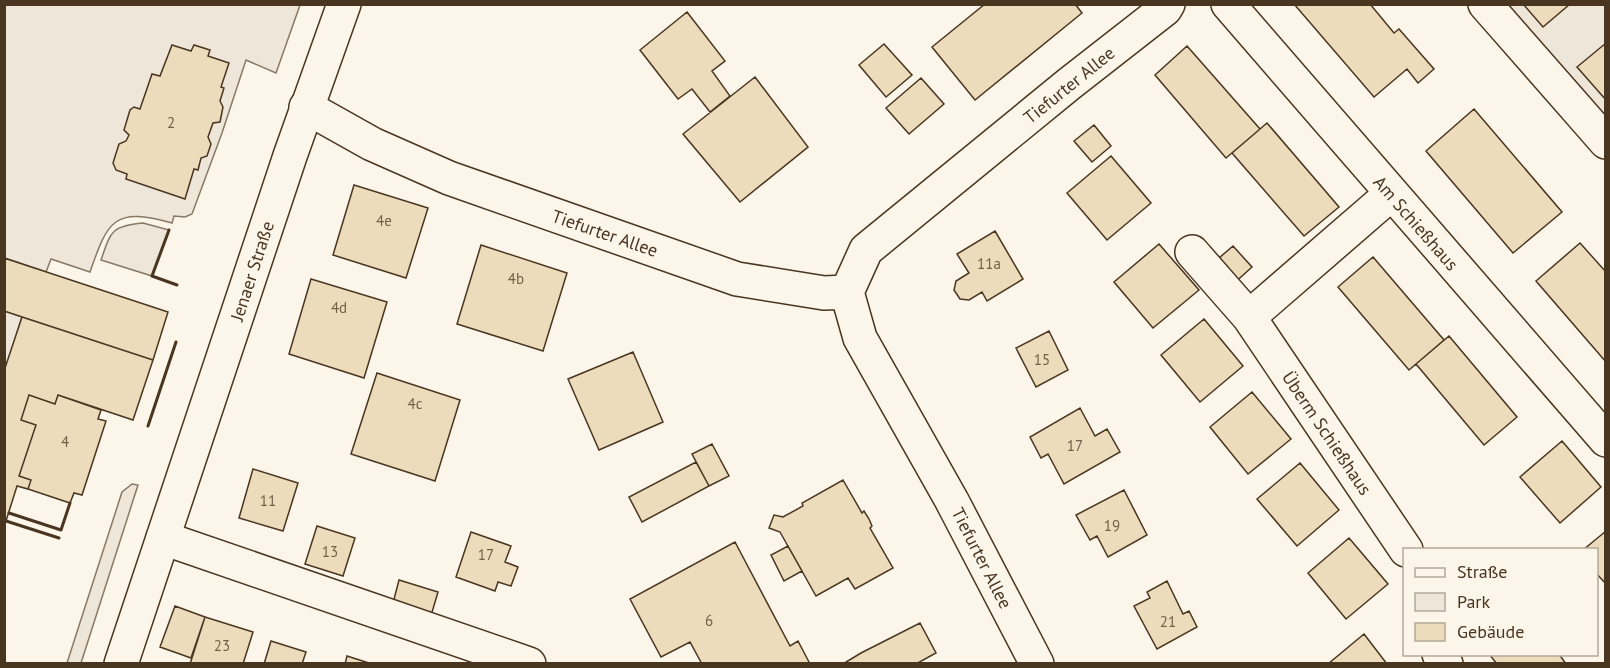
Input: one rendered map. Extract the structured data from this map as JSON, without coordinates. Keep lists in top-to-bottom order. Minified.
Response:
{"streets":{"street":["Tiefurter Allee","Am Schießhaus","Jenaer Straße","Überm Schießhaus"]},"crossings":[["Tiefurter Allee","Jenaer Straße"]],"house_numbers":["2","4e","11a","4b","4d","15","4c","4","17","11","19","13","17","6","21","23"],"legend":["Straße","Park","Gebäude"]}
